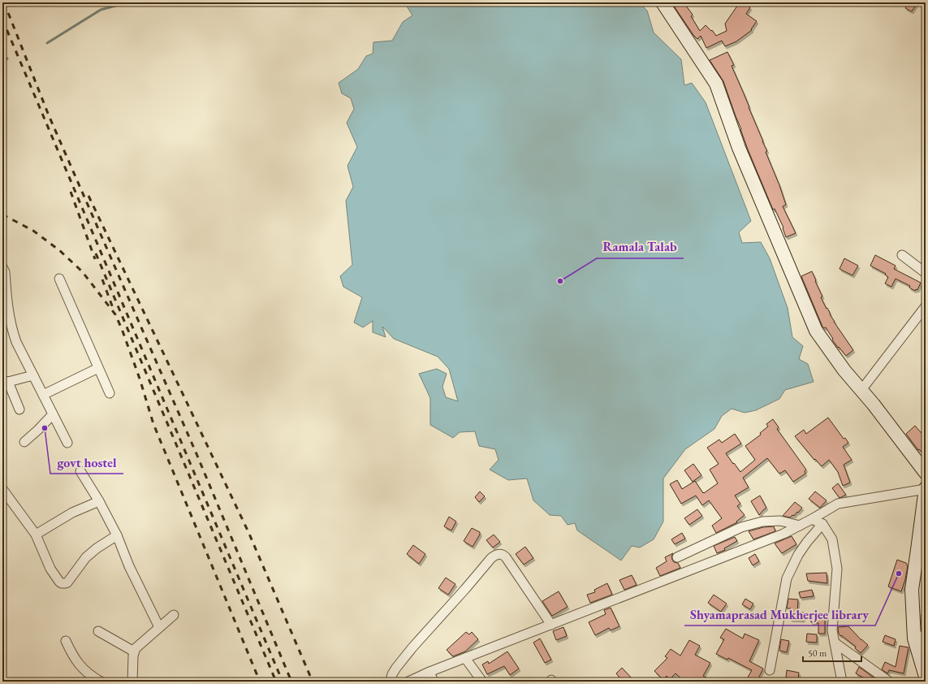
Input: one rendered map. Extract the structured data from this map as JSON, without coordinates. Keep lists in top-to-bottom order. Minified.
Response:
{"places":["Ramala Talab","govt hostel","Shyamaprasad Mukherjee library"],"scale_bar":"50 m"}
